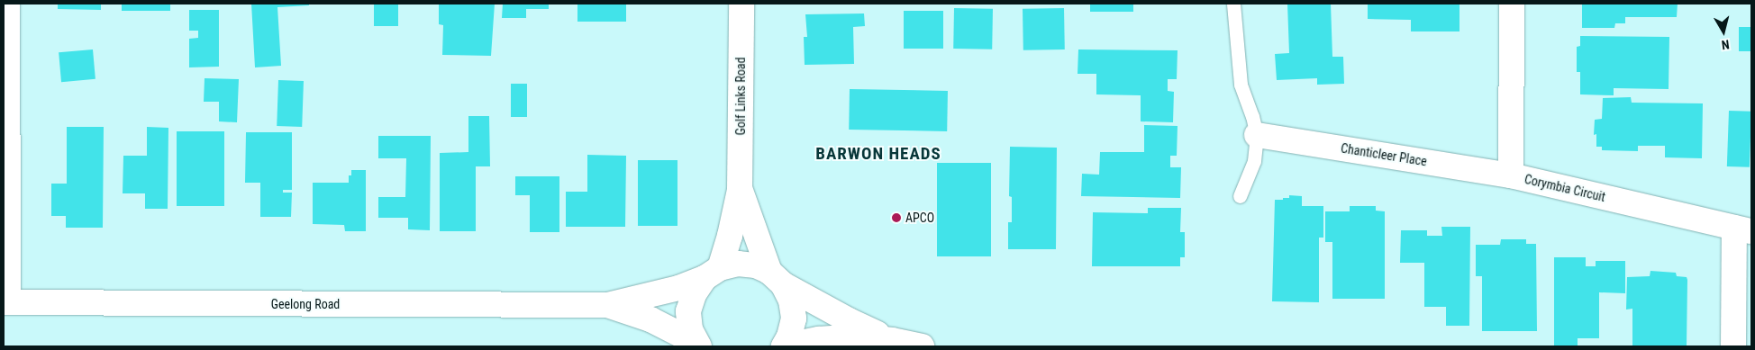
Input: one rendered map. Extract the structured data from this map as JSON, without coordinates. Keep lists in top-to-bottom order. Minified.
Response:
{"streets":{"street":["Golf Links Road","Chanticleer Place","Corymbia Circuit","Geelong Road"]},"crossings":[["Golf Links Road","Geelong Road"],["Chanticleer Place","Corymbia Circuit"]],"districts":["BARWON HEADS"],"places":["APCO"],"north":"bottom"}
